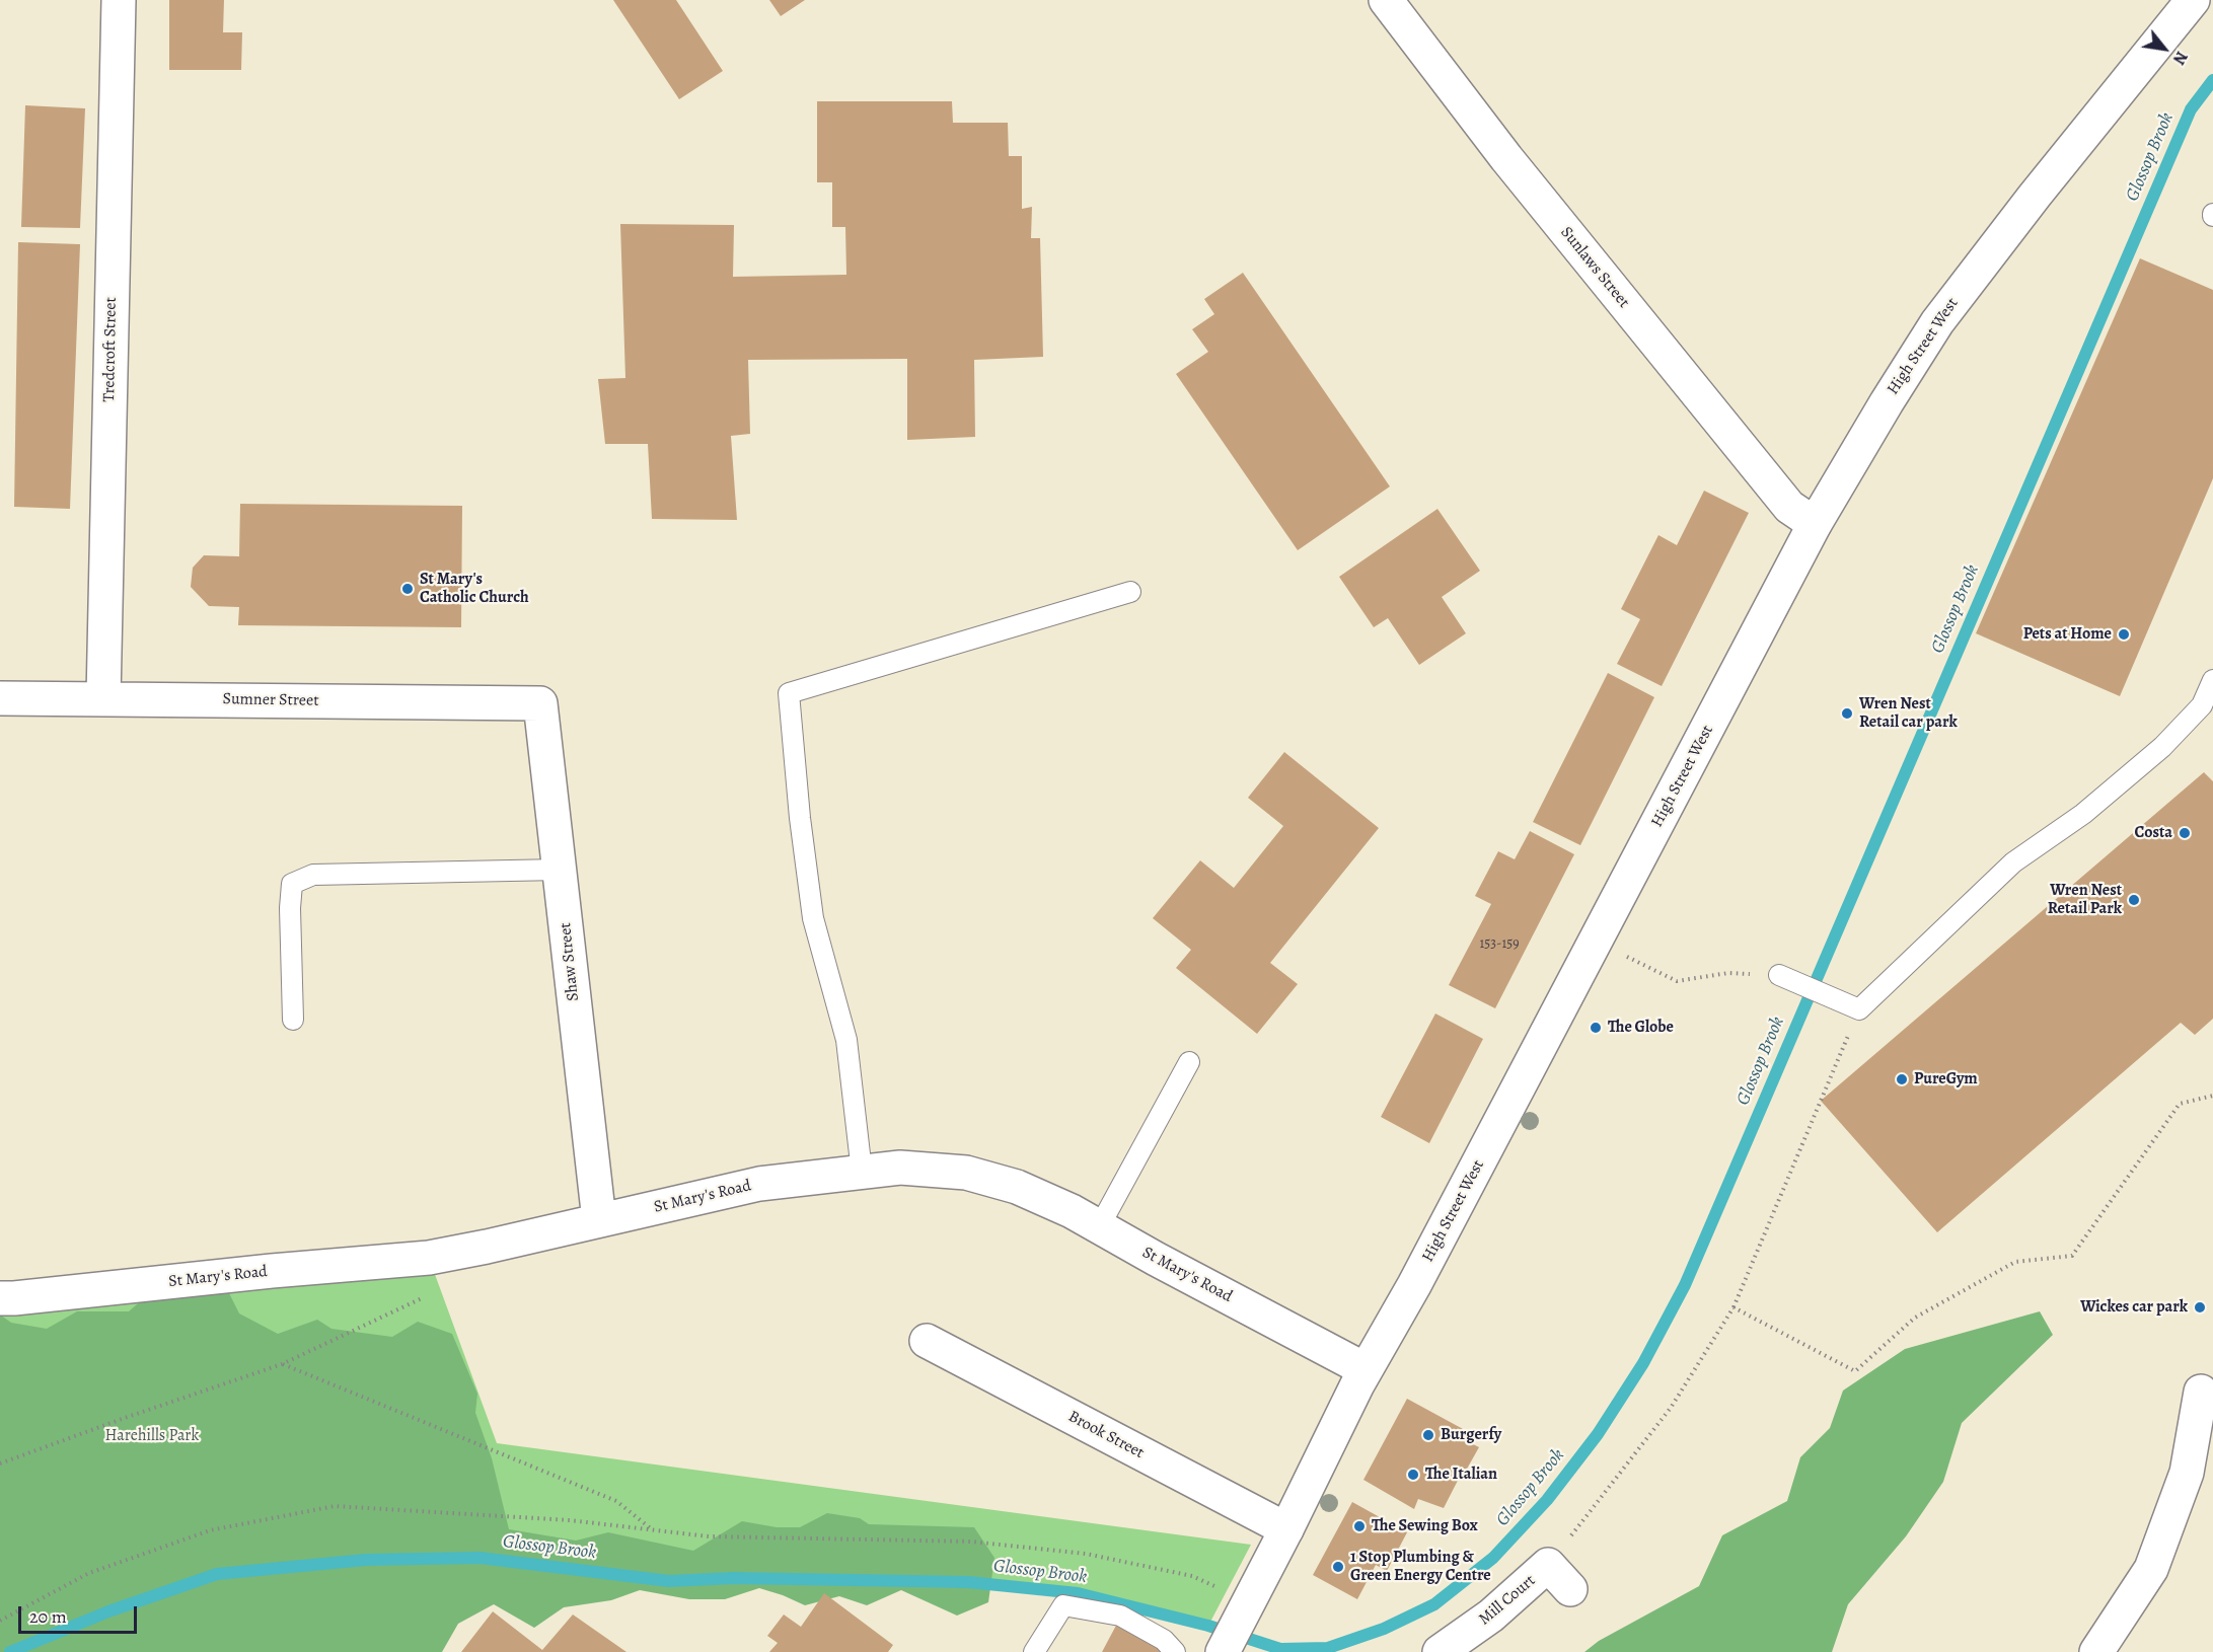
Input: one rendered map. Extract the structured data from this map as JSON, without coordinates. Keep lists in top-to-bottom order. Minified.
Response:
{"streets":{"street":["Sunlaws Street","High Street West","Tredcroft Street","Sumner Street","Shaw Street","St Mary's Road","Brook Street","Mill Court"]},"crossings":[["Sunlaws Street","High Street West"],["High Street West","St Mary's Road"],["High Street West","Brook Street"],["Tredcroft Street","Sumner Street"],["Sumner Street","Shaw Street"],["Shaw Street","St Mary's Road"]],"water":["Glossop Brook"],"parks":["Harehills Park"],"places":["St Mary's Catholic Church","Pets at Home","Wren Nest Retail car park","Costa","Wren Nest Retail Park","The Globe","PureGym","Wickes car park","Burgerfy","The Italian","The Sewing Box","1 Stop Plumbing & Green Energy Centre"],"house_numbers":["153-159"],"scale_bar":"20 m","north":"bottom right"}
